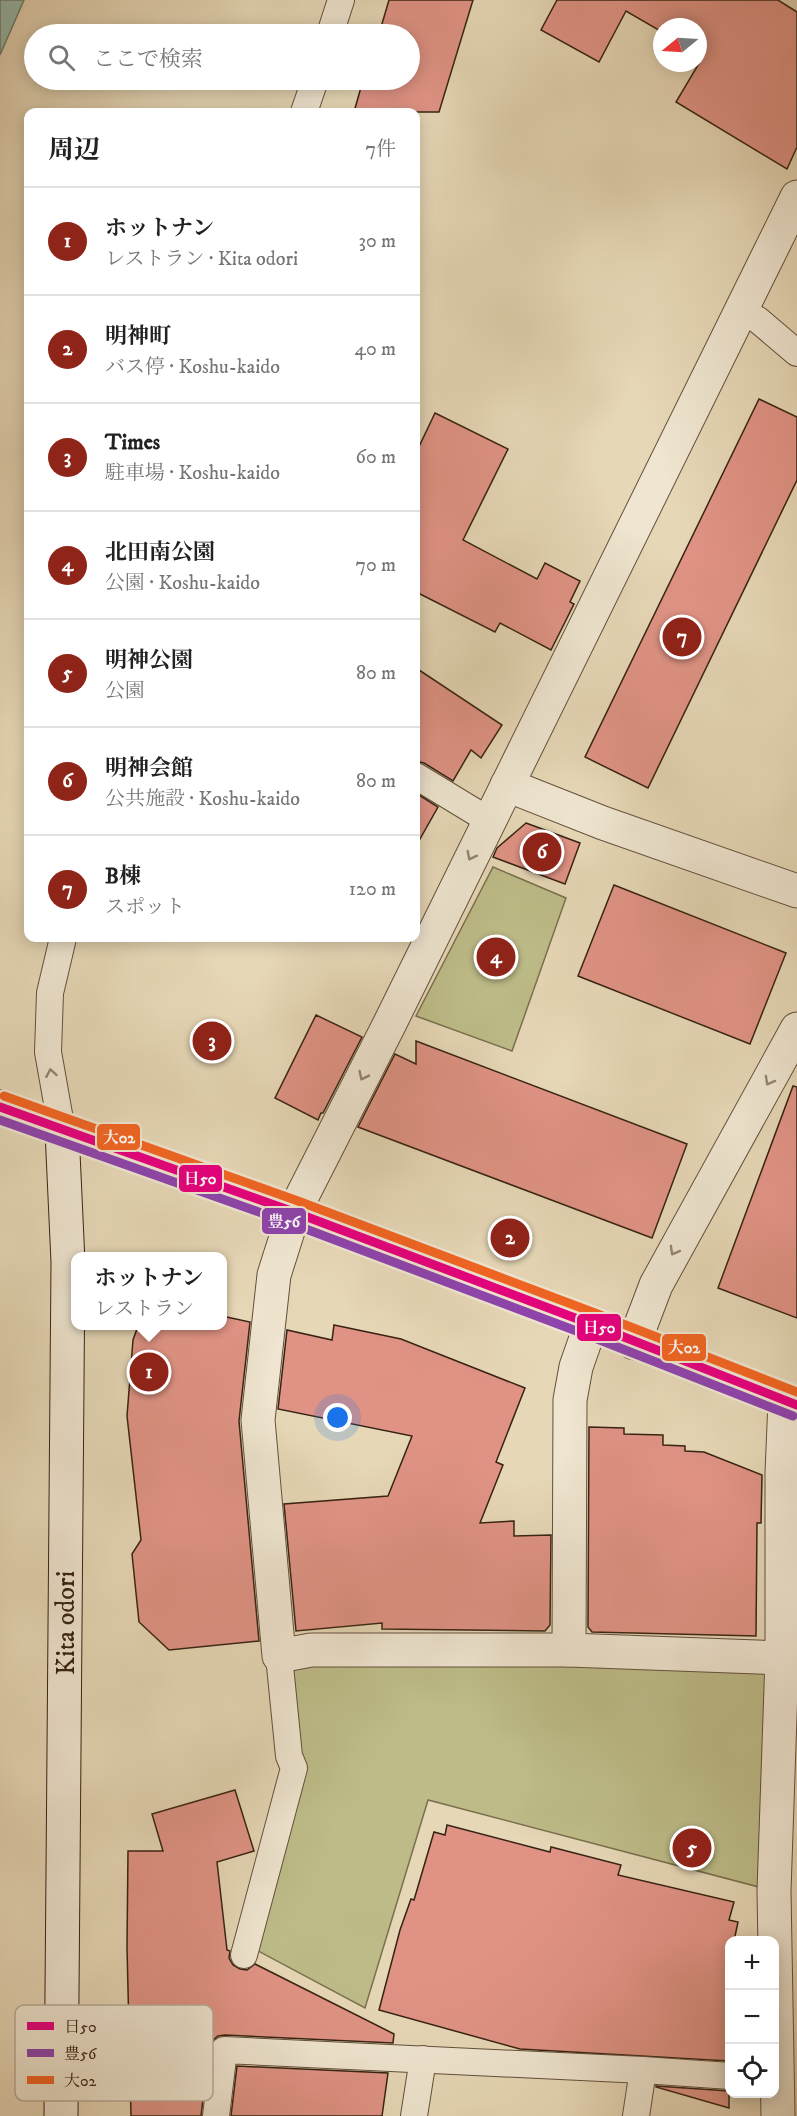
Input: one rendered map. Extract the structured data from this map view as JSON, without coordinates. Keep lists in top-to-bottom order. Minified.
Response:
{"streets":{"street":["Kita odori"]},"lines":["transit line 大02","transit line 日50","transit line 豊56"],"legend":["日50","豊56","大02"],"north":"left","page":{"search":"ここで検索","heading":["周辺","7件"],"list":[{"mark":"1","name":"ホットナン","note":"レストラン · Kita odori","value":"30 m"},{"mark":"2","name":"明神町","note":"バス停 · Koshu-kaido","value":"40 m"},{"mark":"3","name":"Times","note":"駐車場 · Koshu-kaido","value":"60 m"},{"mark":"4","name":"北田南公園","note":"公園 · Koshu-kaido","value":"70 m"},{"mark":"5","name":"明神公園","note":"公園","value":"80 m"},{"mark":"6","name":"明神会館","note":"公共施設 · Koshu-kaido","value":"80 m"},{"mark":"7","name":"B棟","note":"スポット","value":"120 m"}],"pins":["7","6","4","3","2","1","5"],"popup":["ホットナン","レストラン"],"map_buttons":["+","−"]}}
